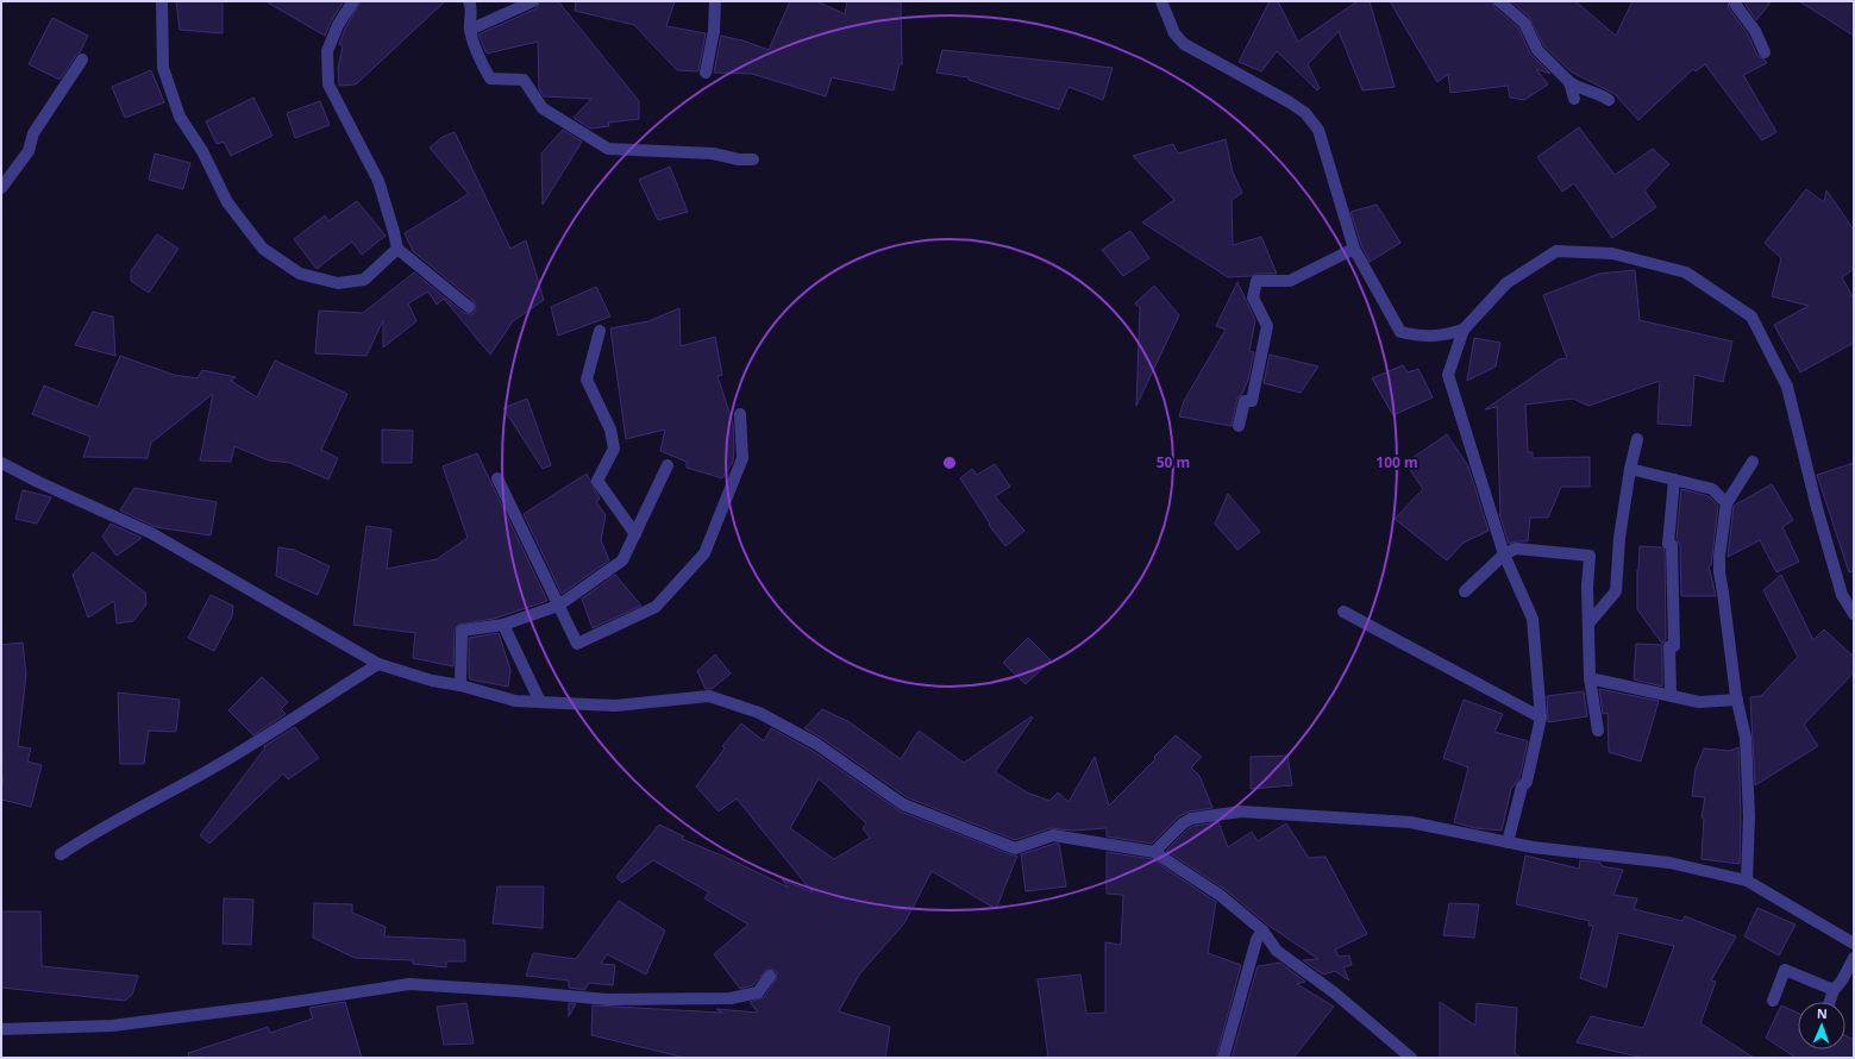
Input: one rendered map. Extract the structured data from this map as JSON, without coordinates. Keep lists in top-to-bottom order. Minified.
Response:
{"north":"top","rings":["50 m","100 m"]}
